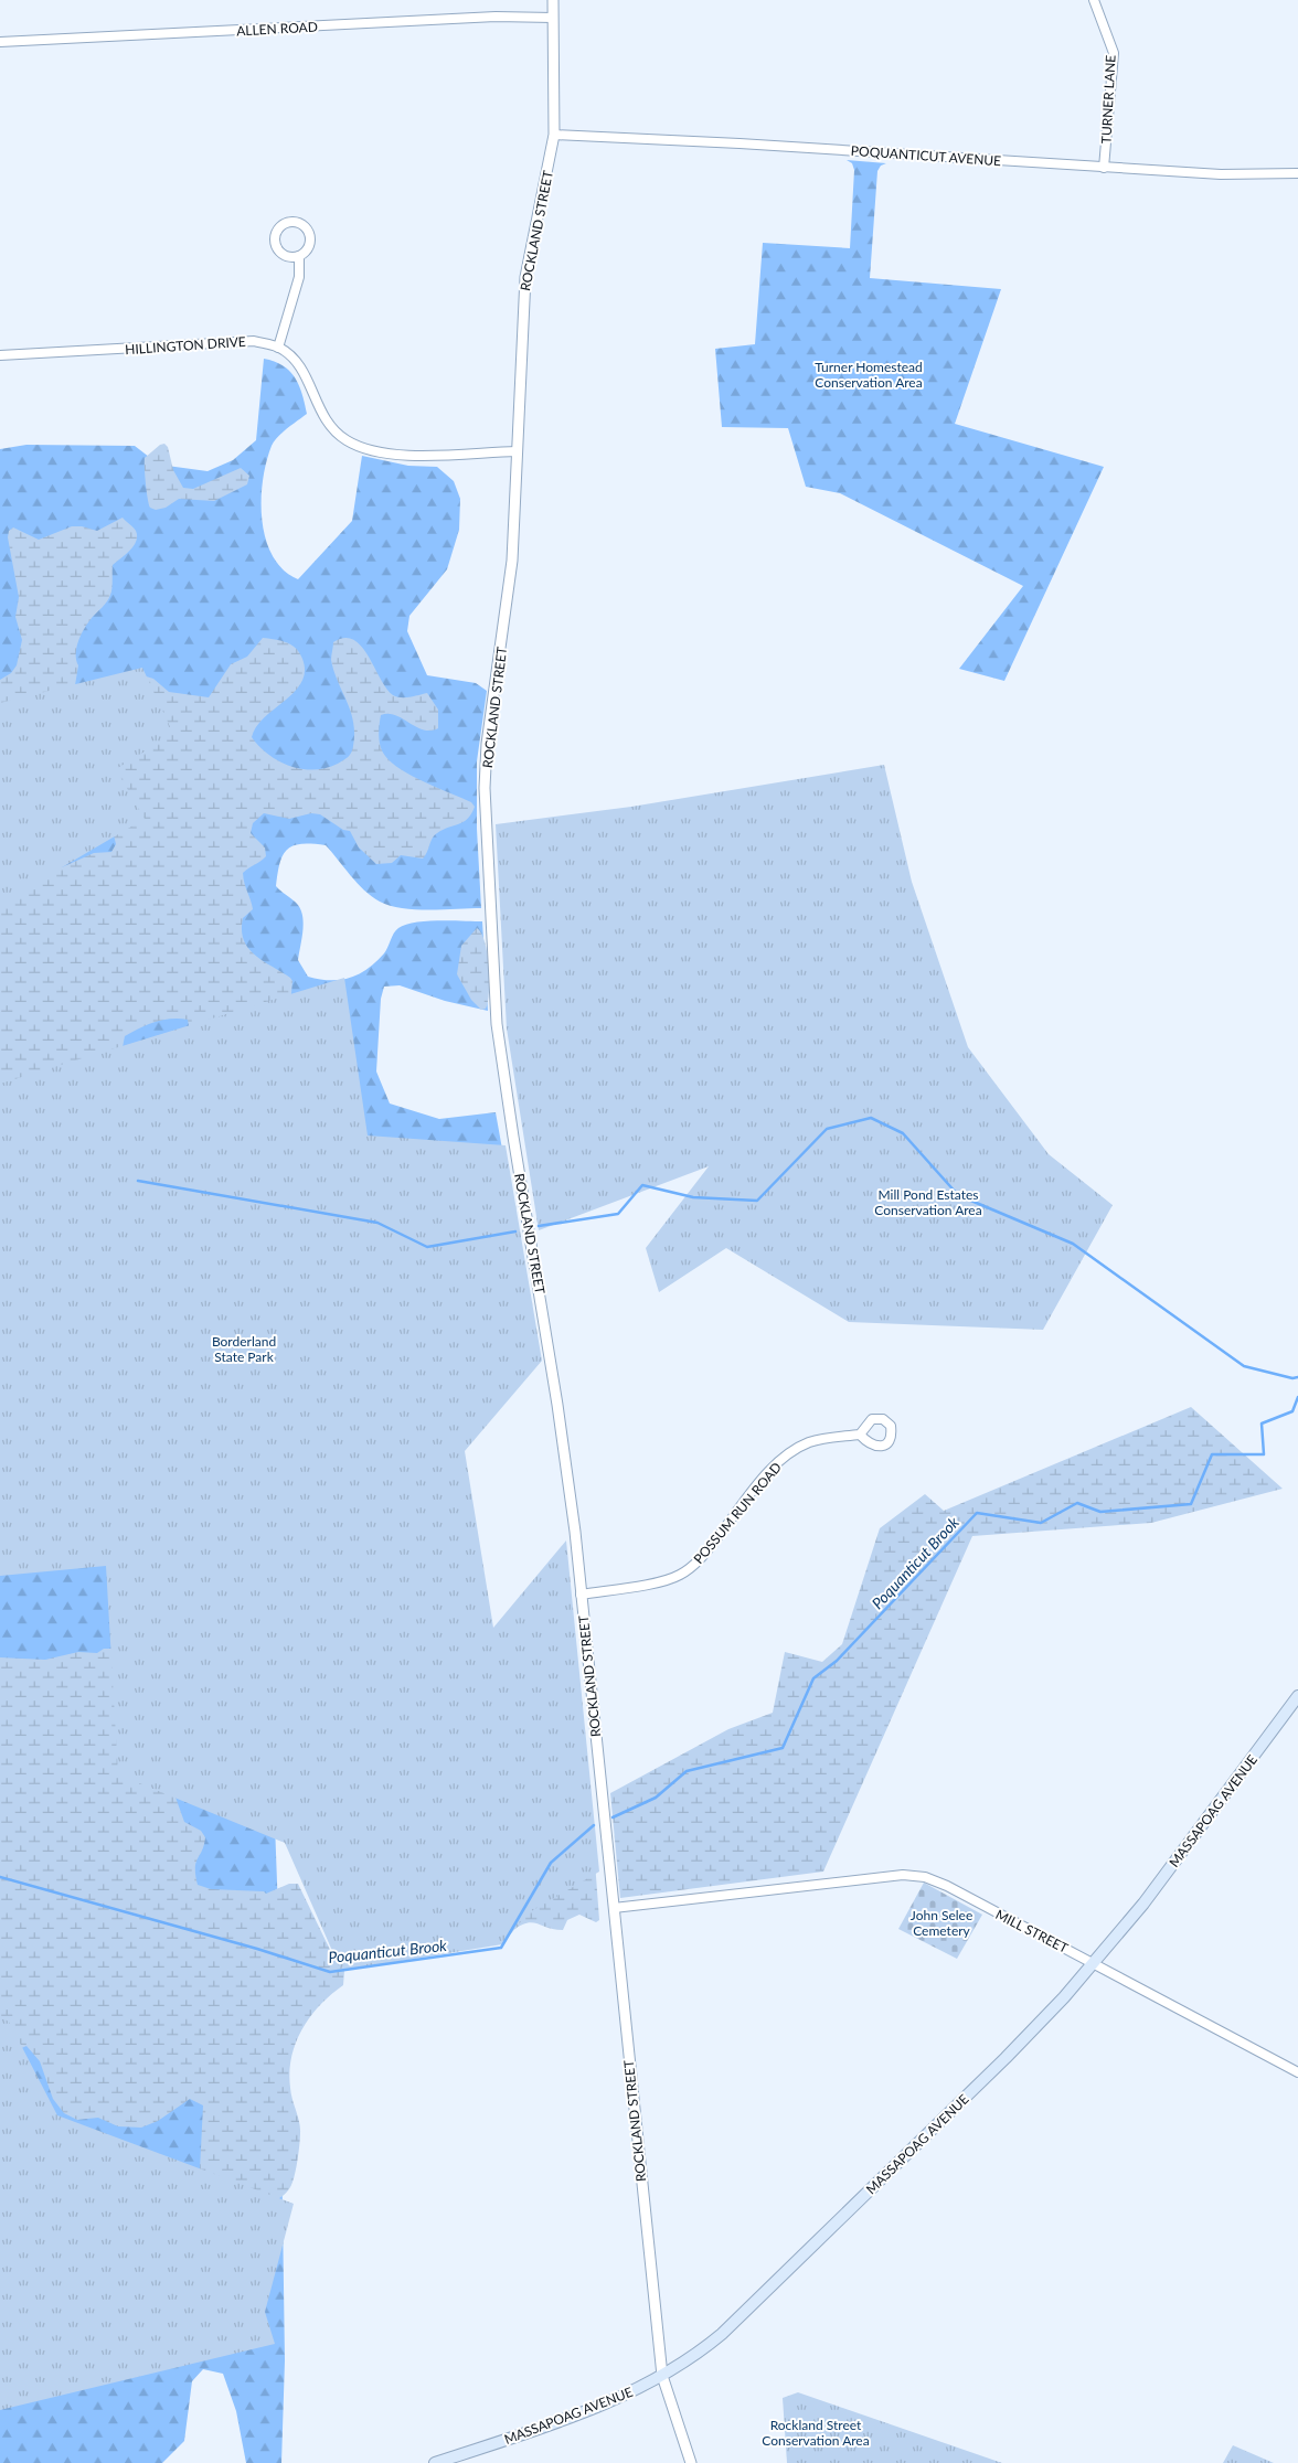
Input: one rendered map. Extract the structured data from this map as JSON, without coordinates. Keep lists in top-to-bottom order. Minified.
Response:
{"streets":{"main road":["MASSAPOAG AVENUE"],"street":["ALLEN ROAD","TURNER LANE","POQUANTICUT AVENUE","ROCKLAND STREET","HILLINGTON DRIVE","POSSUM RUN ROAD","MILL STREET"]},"crossings":[["ALLEN ROAD","ROCKLAND STREET"],["TURNER LANE","POQUANTICUT AVENUE"],["POQUANTICUT AVENUE","ROCKLAND STREET"],["ROCKLAND STREET","HILLINGTON DRIVE"],["ROCKLAND STREET","POSSUM RUN ROAD"],["ROCKLAND STREET","MASSAPOAG AVENUE"],["ROCKLAND STREET","MILL STREET"],["MASSAPOAG AVENUE","MILL STREET"]],"water":["Poquanticut Brook"],"parks":["Turner Homestead Conservation Area","Mill Pond Estates Conservation Area","Borderland State Park","John Selee Cemetery","Rockland Street Conservation Area"]}
